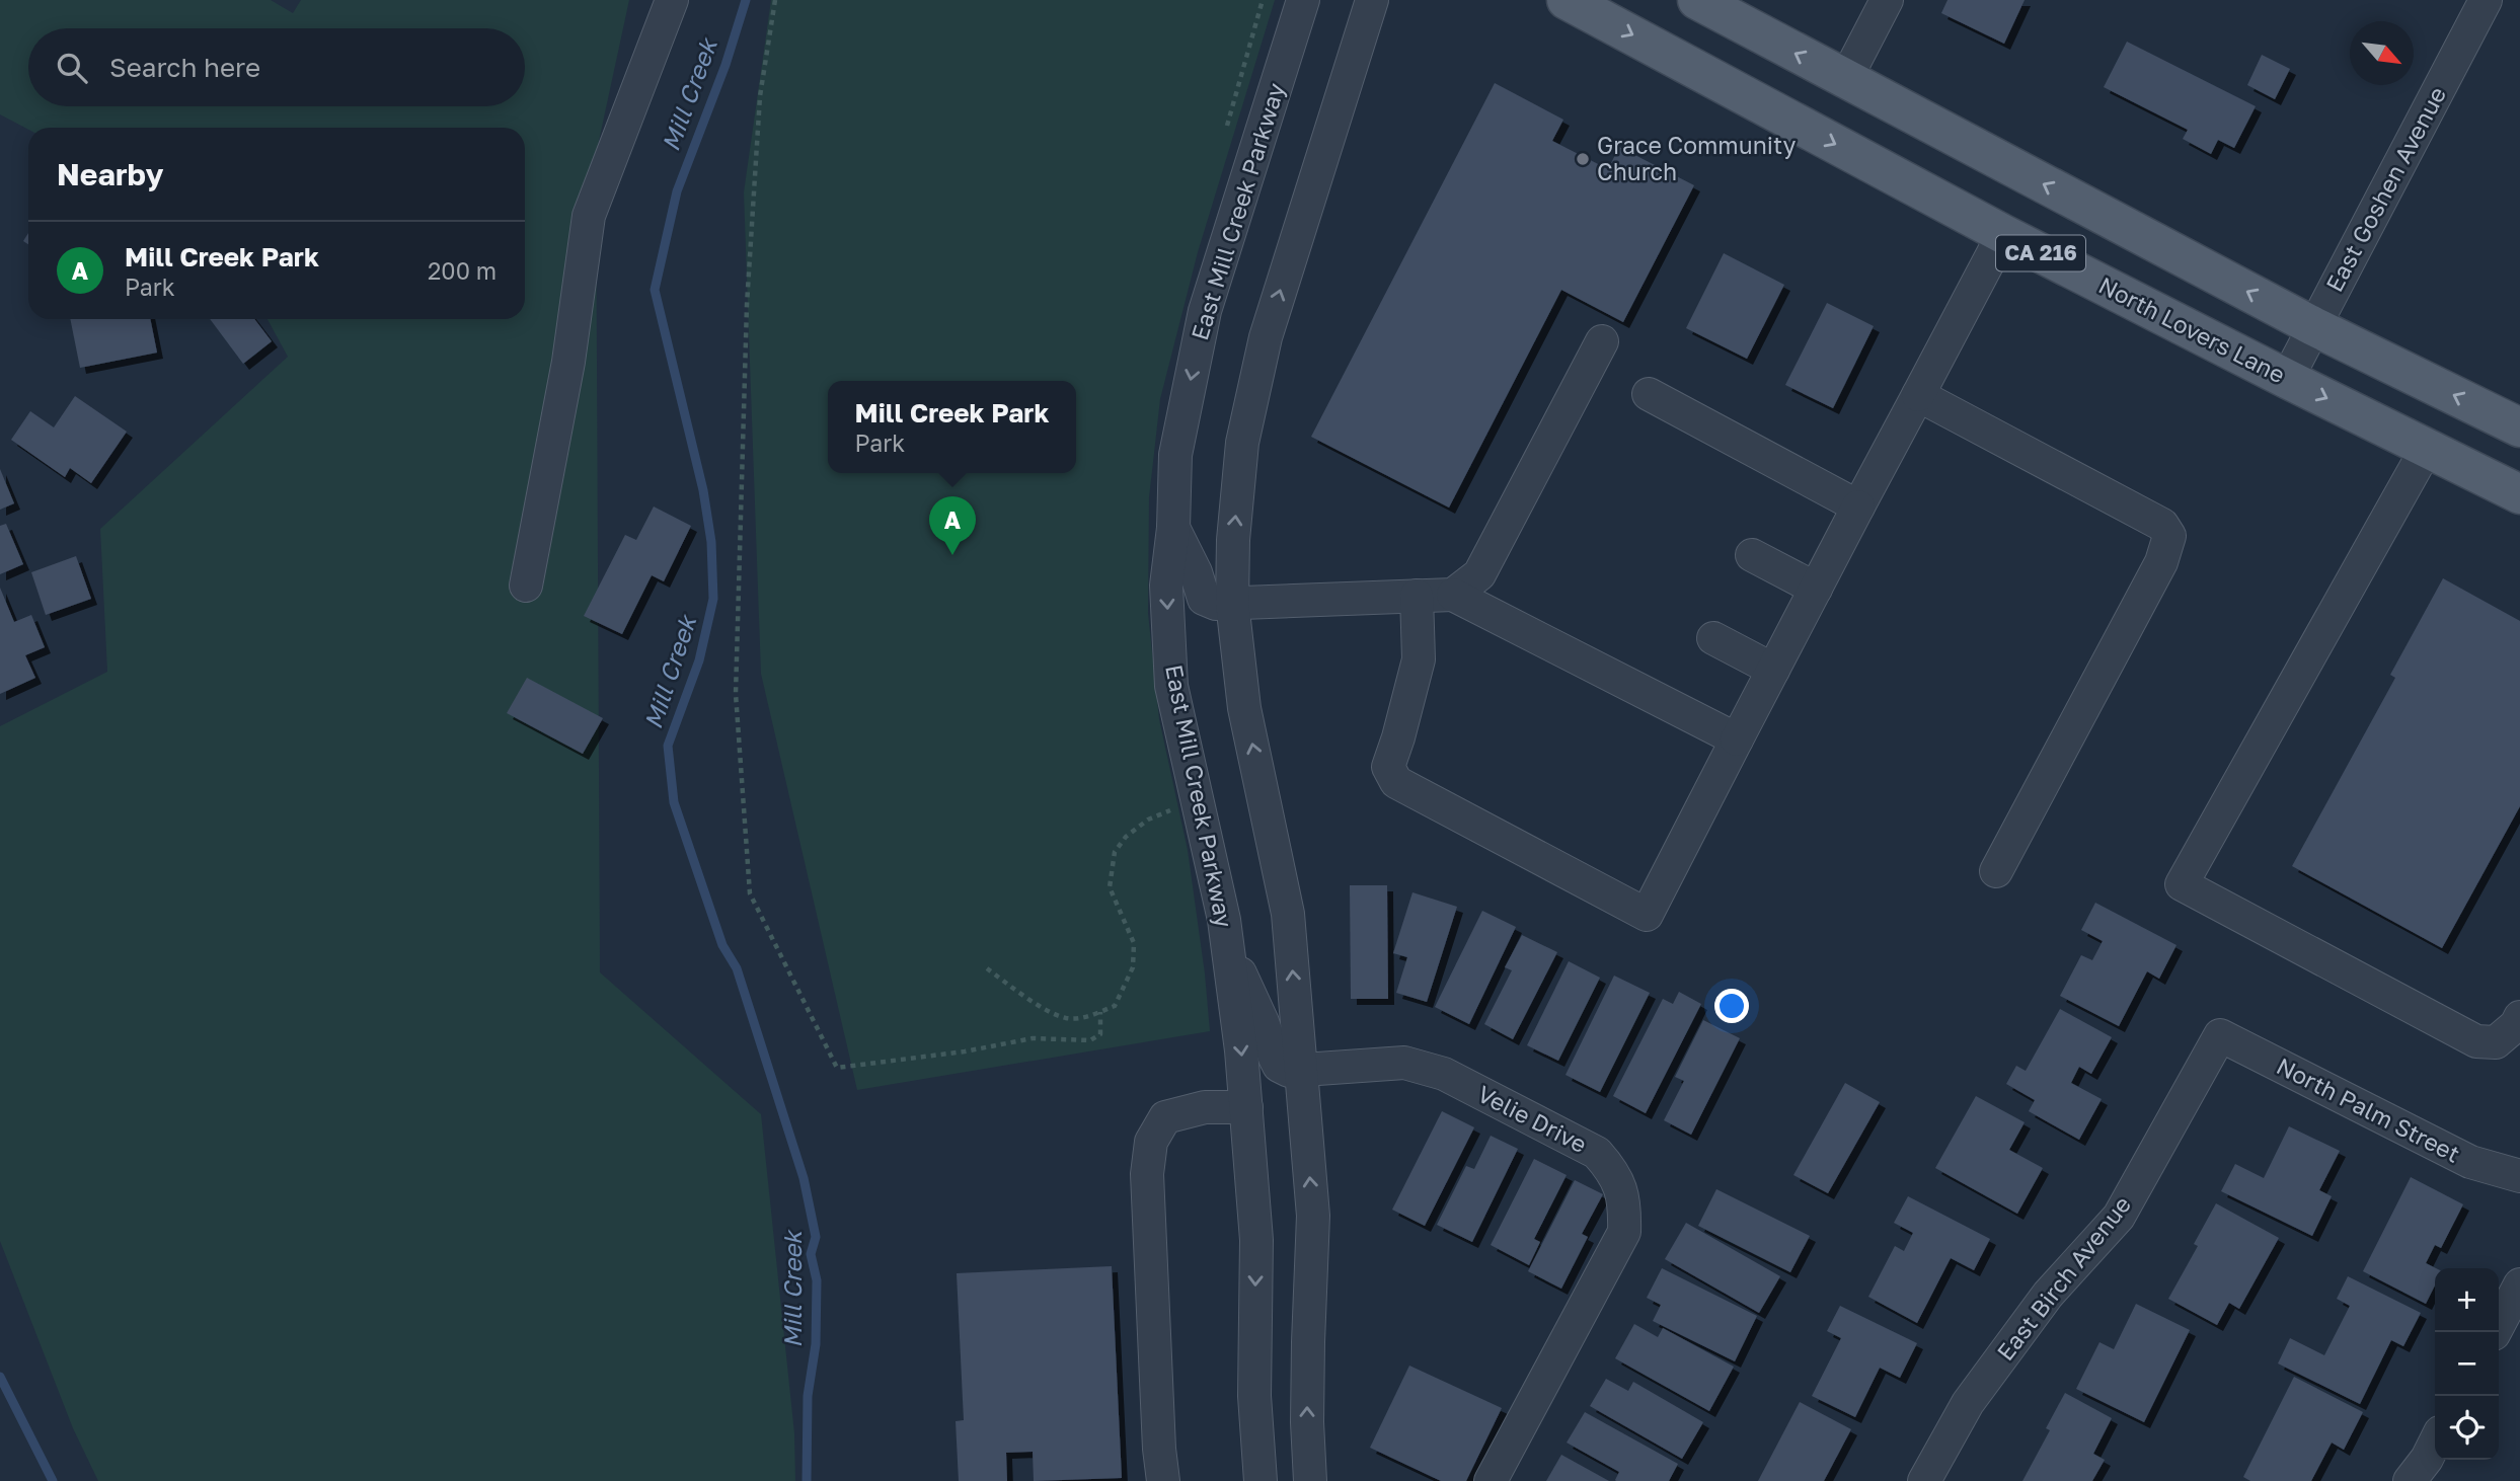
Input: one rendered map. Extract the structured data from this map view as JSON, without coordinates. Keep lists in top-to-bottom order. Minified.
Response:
{"streets":{"main road":["CA 216","North Lovers Lane"],"street":["East Goshen Avenue","East Mill Creek Parkway","North Palm Street","Velie Drive","East Birch Avenue"]},"crossings":[["East Goshen Avenue","CA 216"],["East Goshen Avenue","North Lovers Lane"],["North Palm Street","East Birch Avenue"]],"water":["Mill Creek"],"places":["Grace Community Church"],"north":"bottom right","page":{"search":"Search here","heading":"Nearby","list":[{"mark":"A","name":"Mill Creek Park","note":"Park","value":"200 m"}],"popup":["Mill Creek Park","Park"],"pins":"A","map_buttons":["+","−"]}}
